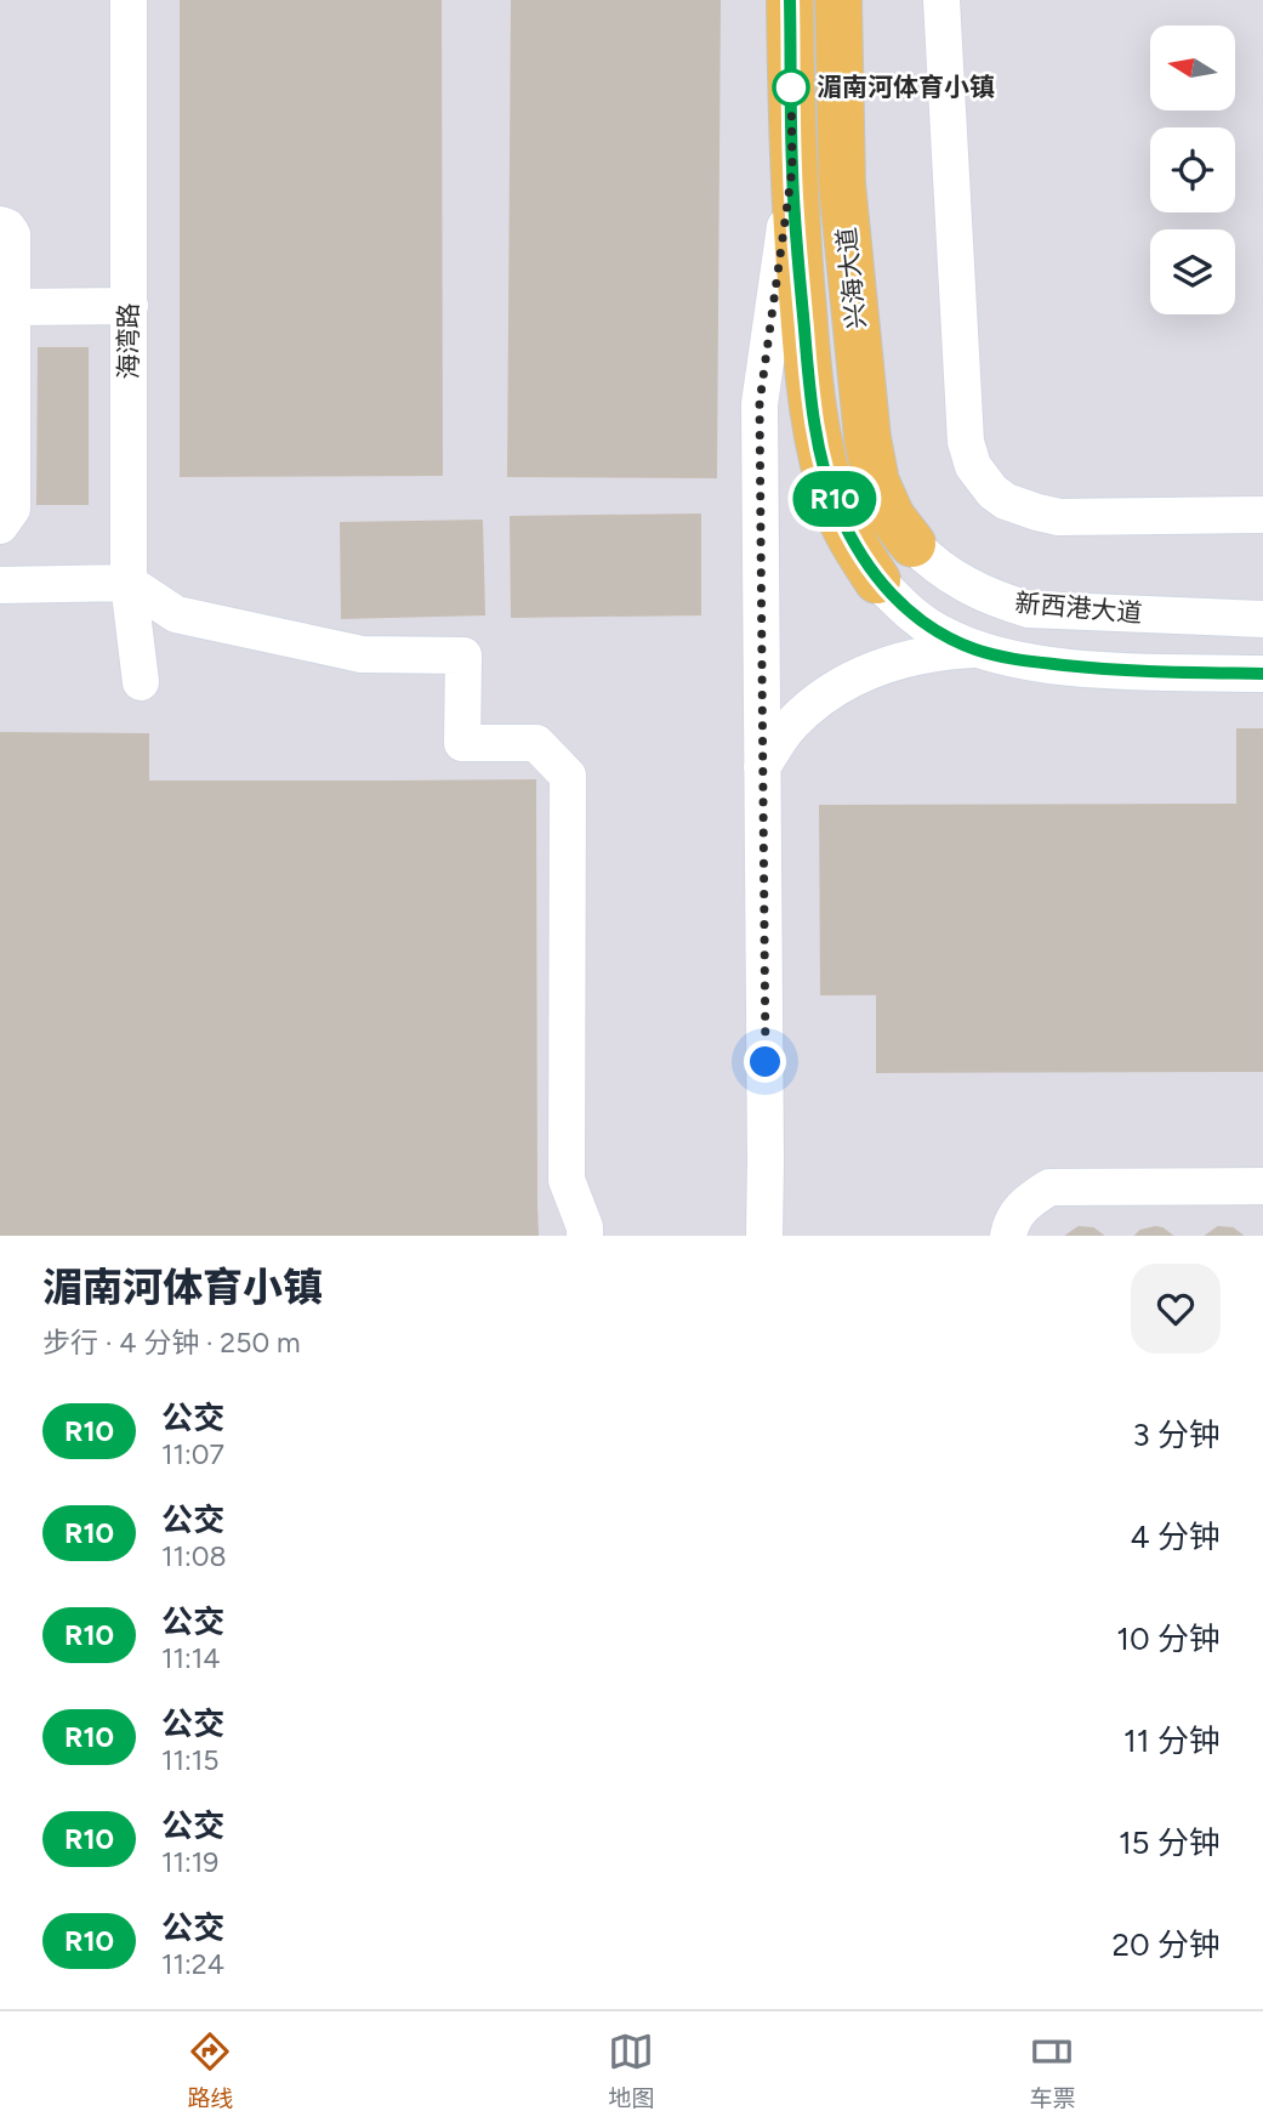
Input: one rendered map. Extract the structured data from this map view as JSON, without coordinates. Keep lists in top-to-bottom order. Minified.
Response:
{"streets":{"main road":["兴海大道"],"street":["海湾路","新西港大道"]},"crossings":[["兴海大道","新西港大道"]],"places":["湄南河体育小镇"],"lines":["bus line R10"],"north":"left","page":{"on_map":"R10","heading":["湄南河体育小镇","步行 · 4 分钟 · 250 m"],"list":[{"mark":"R10","name":"公交","note":"11:07","value":"3 分钟"},{"mark":"R10","name":"公交","note":"11:08","value":"4 分钟"},{"mark":"R10","name":"公交","note":"11:14","value":"10 分钟"},{"mark":"R10","name":"公交","note":"11:15","value":"11 分钟"},{"mark":"R10","name":"公交","note":"11:19","value":"15 分钟"},{"mark":"R10","name":"公交","note":"11:24","value":"20 分钟"}],"tabs":["路线","地图","车票"]}}
